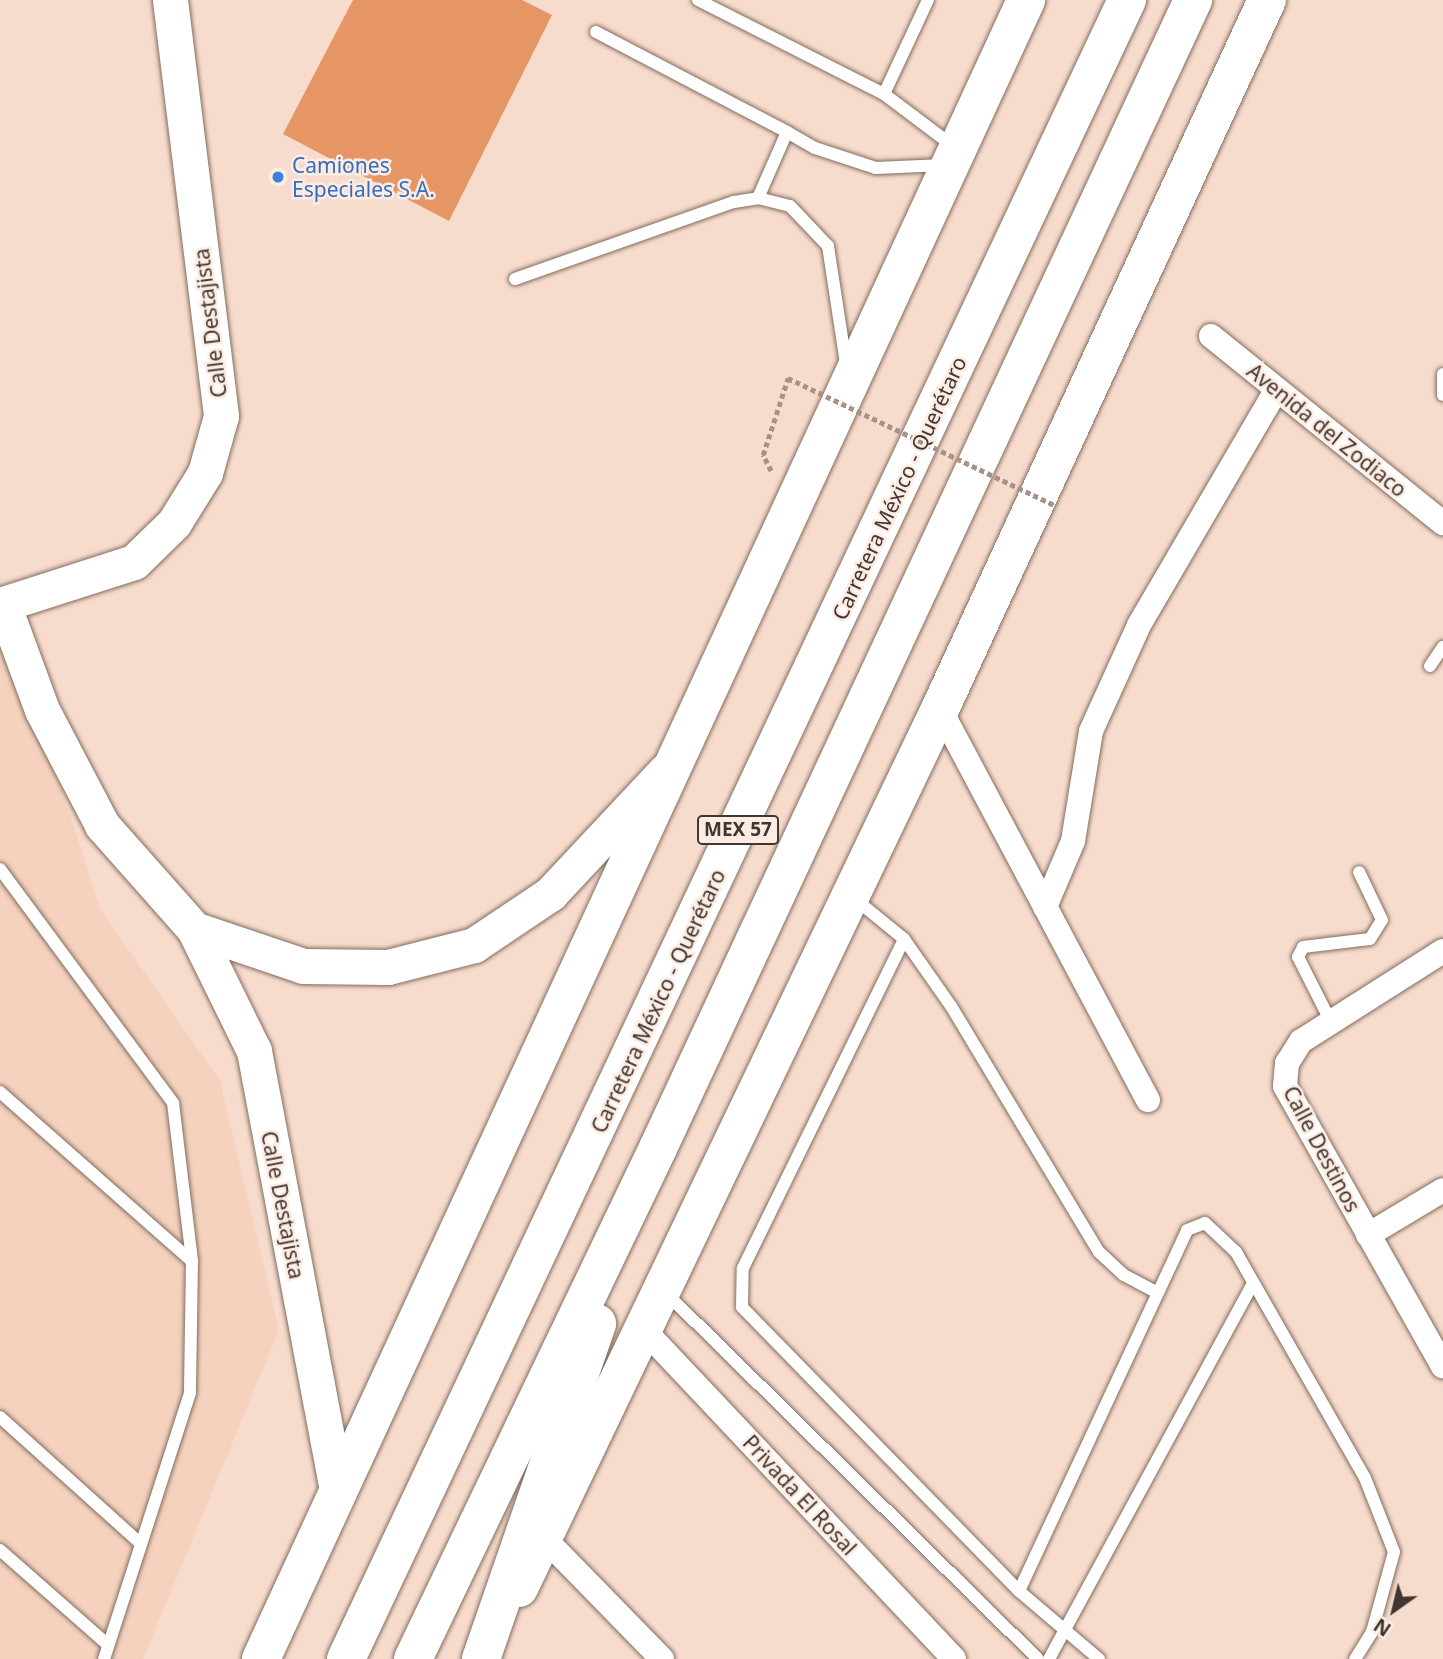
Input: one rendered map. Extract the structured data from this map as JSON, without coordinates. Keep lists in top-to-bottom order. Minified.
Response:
{"streets":{"main road":["Calle Destajista","Carretera México - Querétaro","MEX 57"],"street":["Avenida del Zodiaco","Calle Destinos","Privada El Rosal"]},"places":["Camiones Especiales S.A."],"north":"bottom left"}
